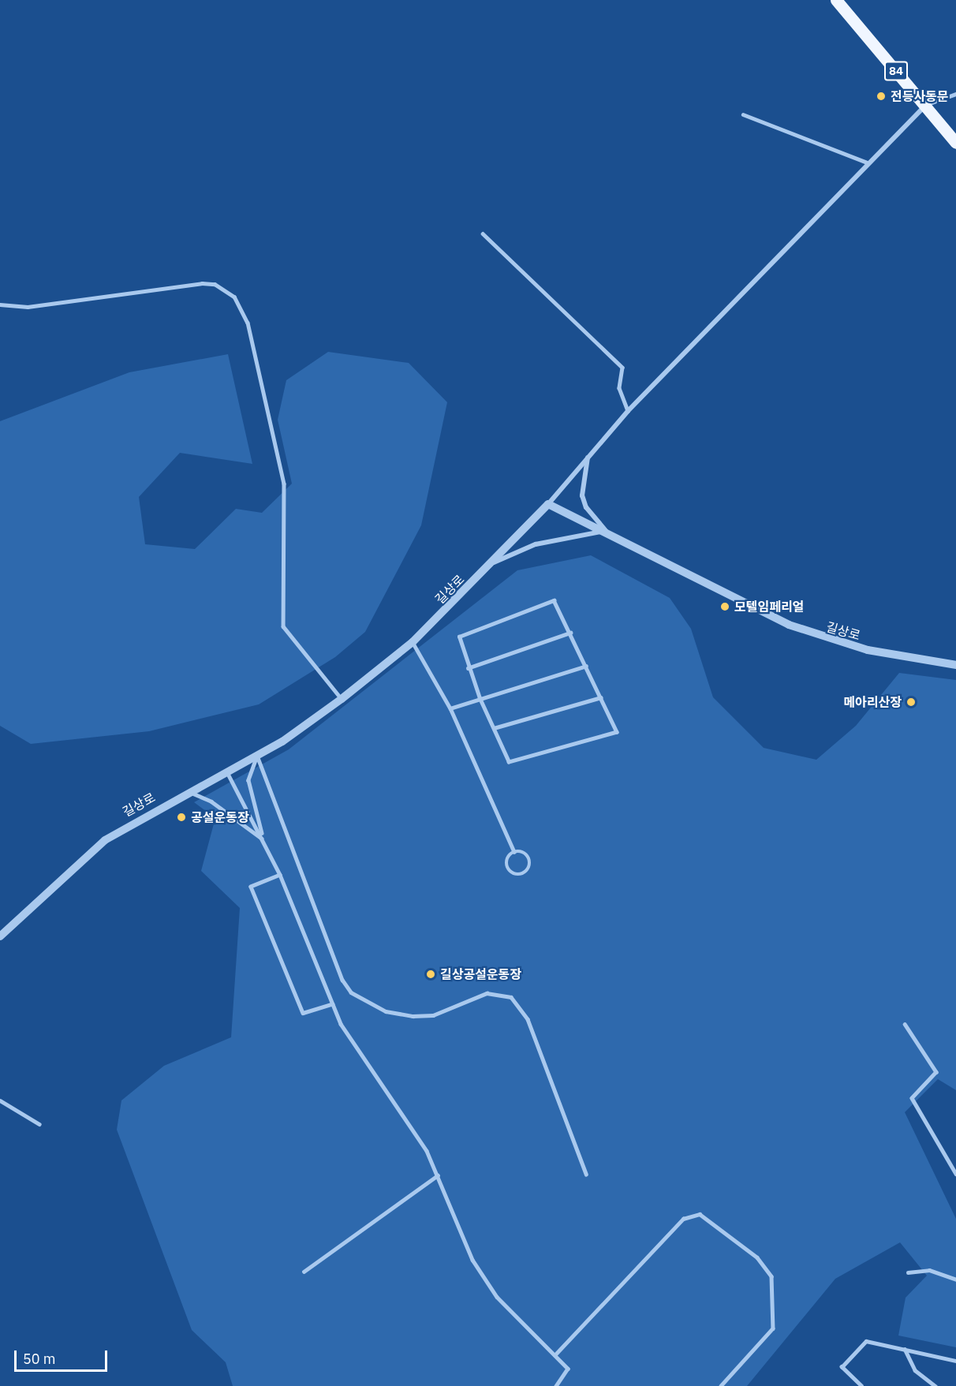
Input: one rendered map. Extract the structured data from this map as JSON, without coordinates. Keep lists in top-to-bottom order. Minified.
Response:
{"streets":{"main road":["84"],"street":["길상로"]},"places":["전등사동문","모텔임페리얼","메아리산장","공설운동장","길상공설운동장"],"scale_bar":"50 m"}
